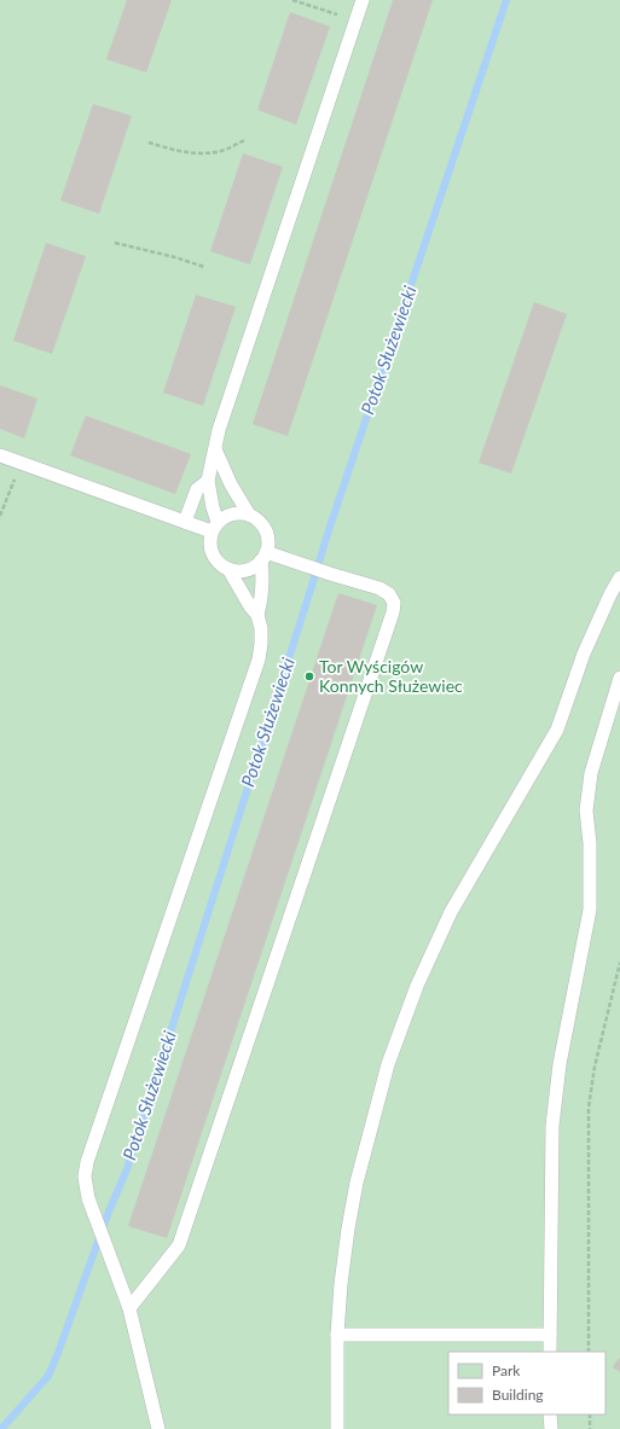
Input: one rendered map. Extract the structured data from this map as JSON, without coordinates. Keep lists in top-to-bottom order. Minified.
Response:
{"water":["Potok Służewiecki"],"places":["Tor Wyścigów Konnych Służewiec"],"legend":["Park","Building"]}
